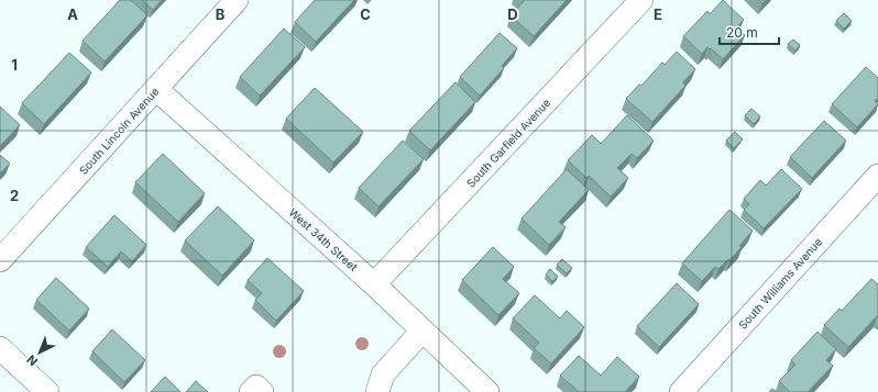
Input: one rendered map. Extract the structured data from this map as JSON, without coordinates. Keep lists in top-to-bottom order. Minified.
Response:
{"streets":{"street":["South Lincoln Avenue","South Garfield Avenue","West 34th Street","South Williams Avenue"]},"crossings":[["South Lincoln Avenue","West 34th Street"],["South Garfield Avenue","West 34th Street"]],"scale_bar":"20 m","north":"bottom left","grid":{"columns":["A","B","C","D","E"],"rows":["1","2"]}}
